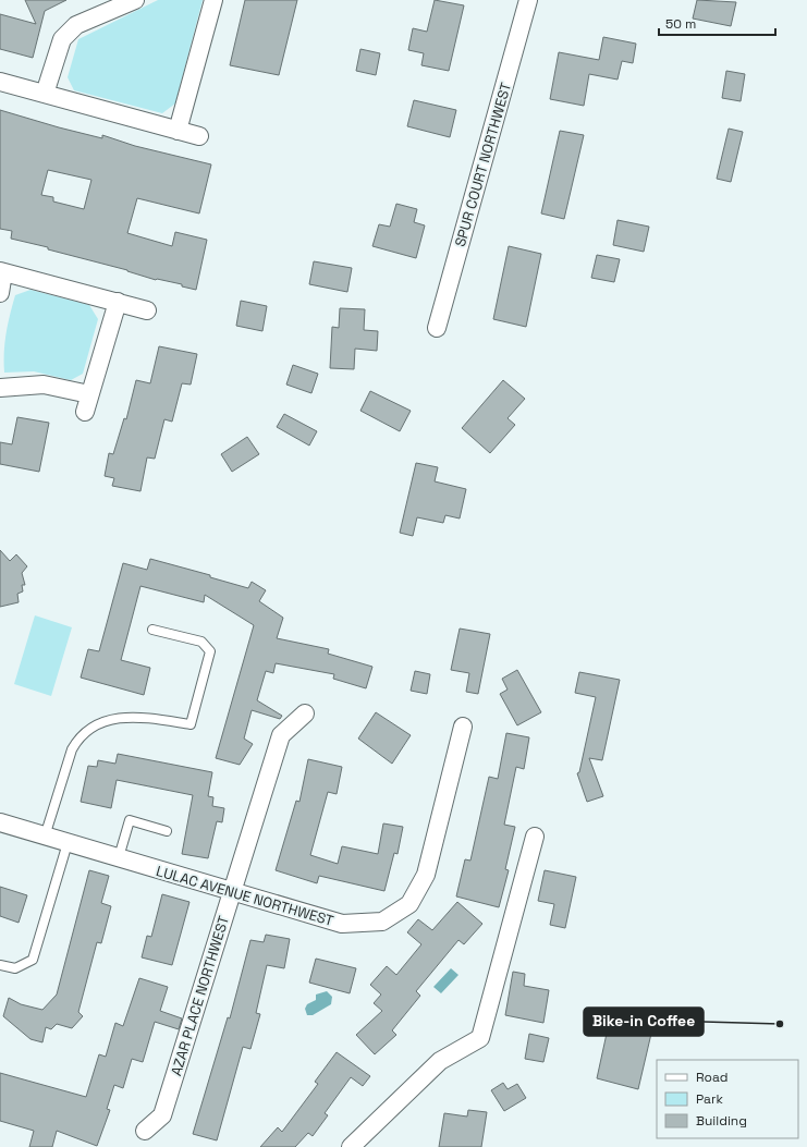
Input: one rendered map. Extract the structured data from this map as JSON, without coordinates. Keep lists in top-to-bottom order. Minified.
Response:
{"streets":{"street":["SPUR COURT NORTHWEST","LULAC AVENUE NORTHWEST","AZAR PLACE NORTHWEST"]},"crossings":[["LULAC AVENUE NORTHWEST","AZAR PLACE NORTHWEST"]],"places":["Bike-in Coffee"],"legend":["Road","Park","Building"],"scale_bar":"50 m"}
